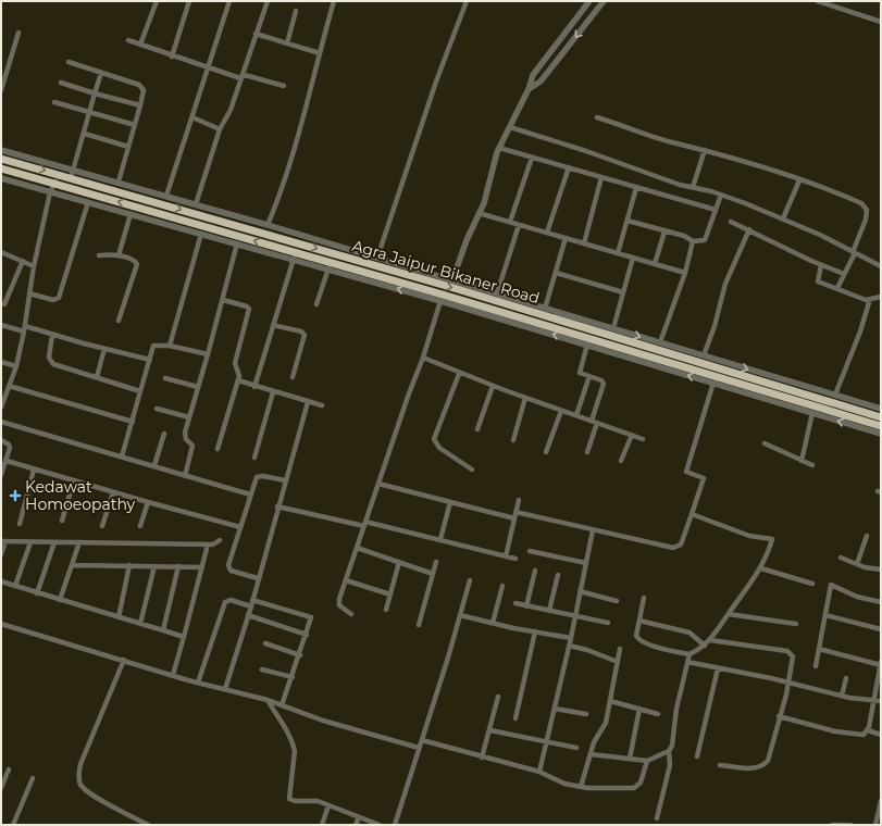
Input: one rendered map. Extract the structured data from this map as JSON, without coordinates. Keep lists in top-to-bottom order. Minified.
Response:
{"streets":{"highway":["Agra Jaipur Bikaner Road"]},"places":{"health":["Kedawat Homoeopathy"]}}
